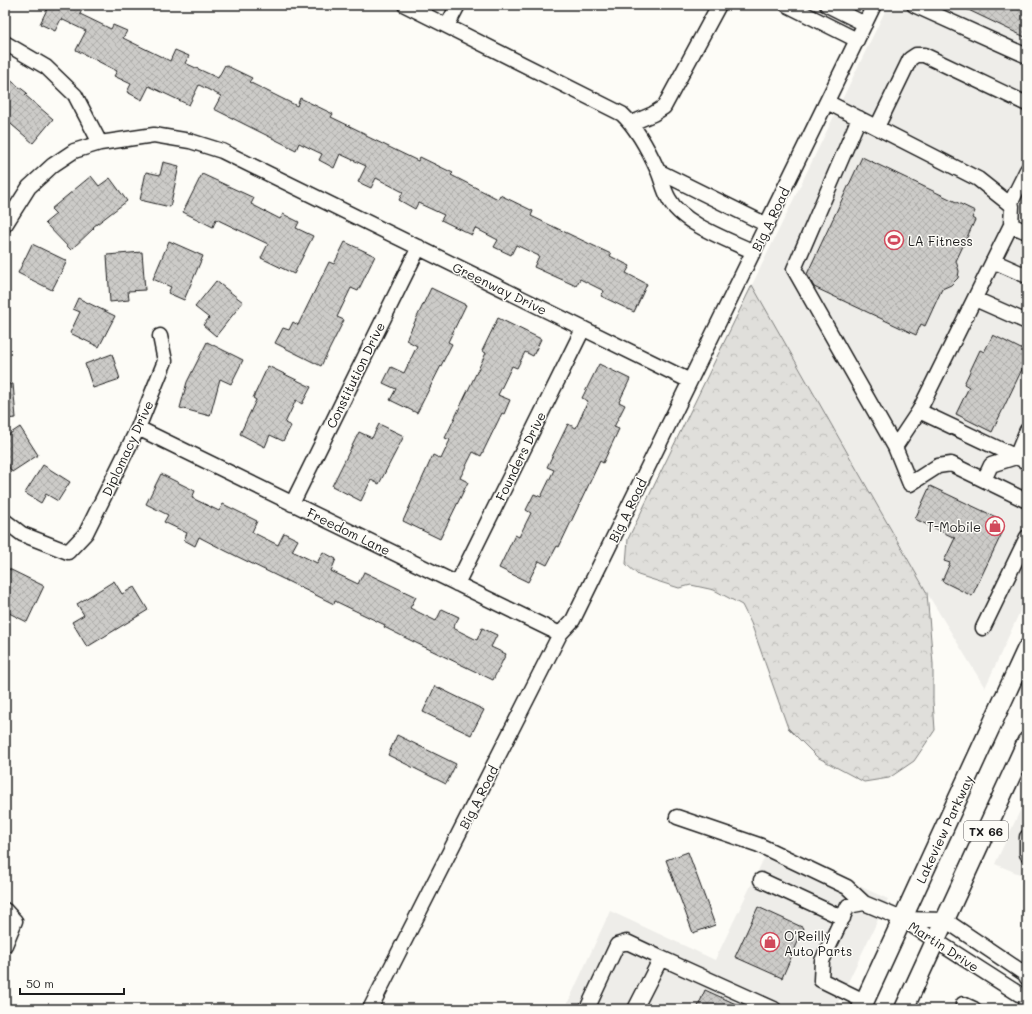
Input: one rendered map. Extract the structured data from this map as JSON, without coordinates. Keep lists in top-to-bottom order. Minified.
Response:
{"streets":{"main road":["Lakeview Parkway","TX 66"],"street":["Big A Road","Greenway Drive","Constitution Drive","Diplomacy Drive","Founders Drive","Freedom Lane","Martin Drive"]},"crossings":[["Big A Road","Greenway Drive"],["Big A Road","Freedom Lane"],["Greenway Drive","Constitution Drive"],["Greenway Drive","Founders Drive"],["Constitution Drive","Freedom Lane"],["Diplomacy Drive","Freedom Lane"],["Founders Drive","Freedom Lane"],["Lakeview Parkway","Martin Drive"],["TX 66","Martin Drive"]],"places":{"sports":["LA Fitness"],"shop":["T-Mobile","O'Reilly Auto Parts"]},"scale_bar":"50 m"}
